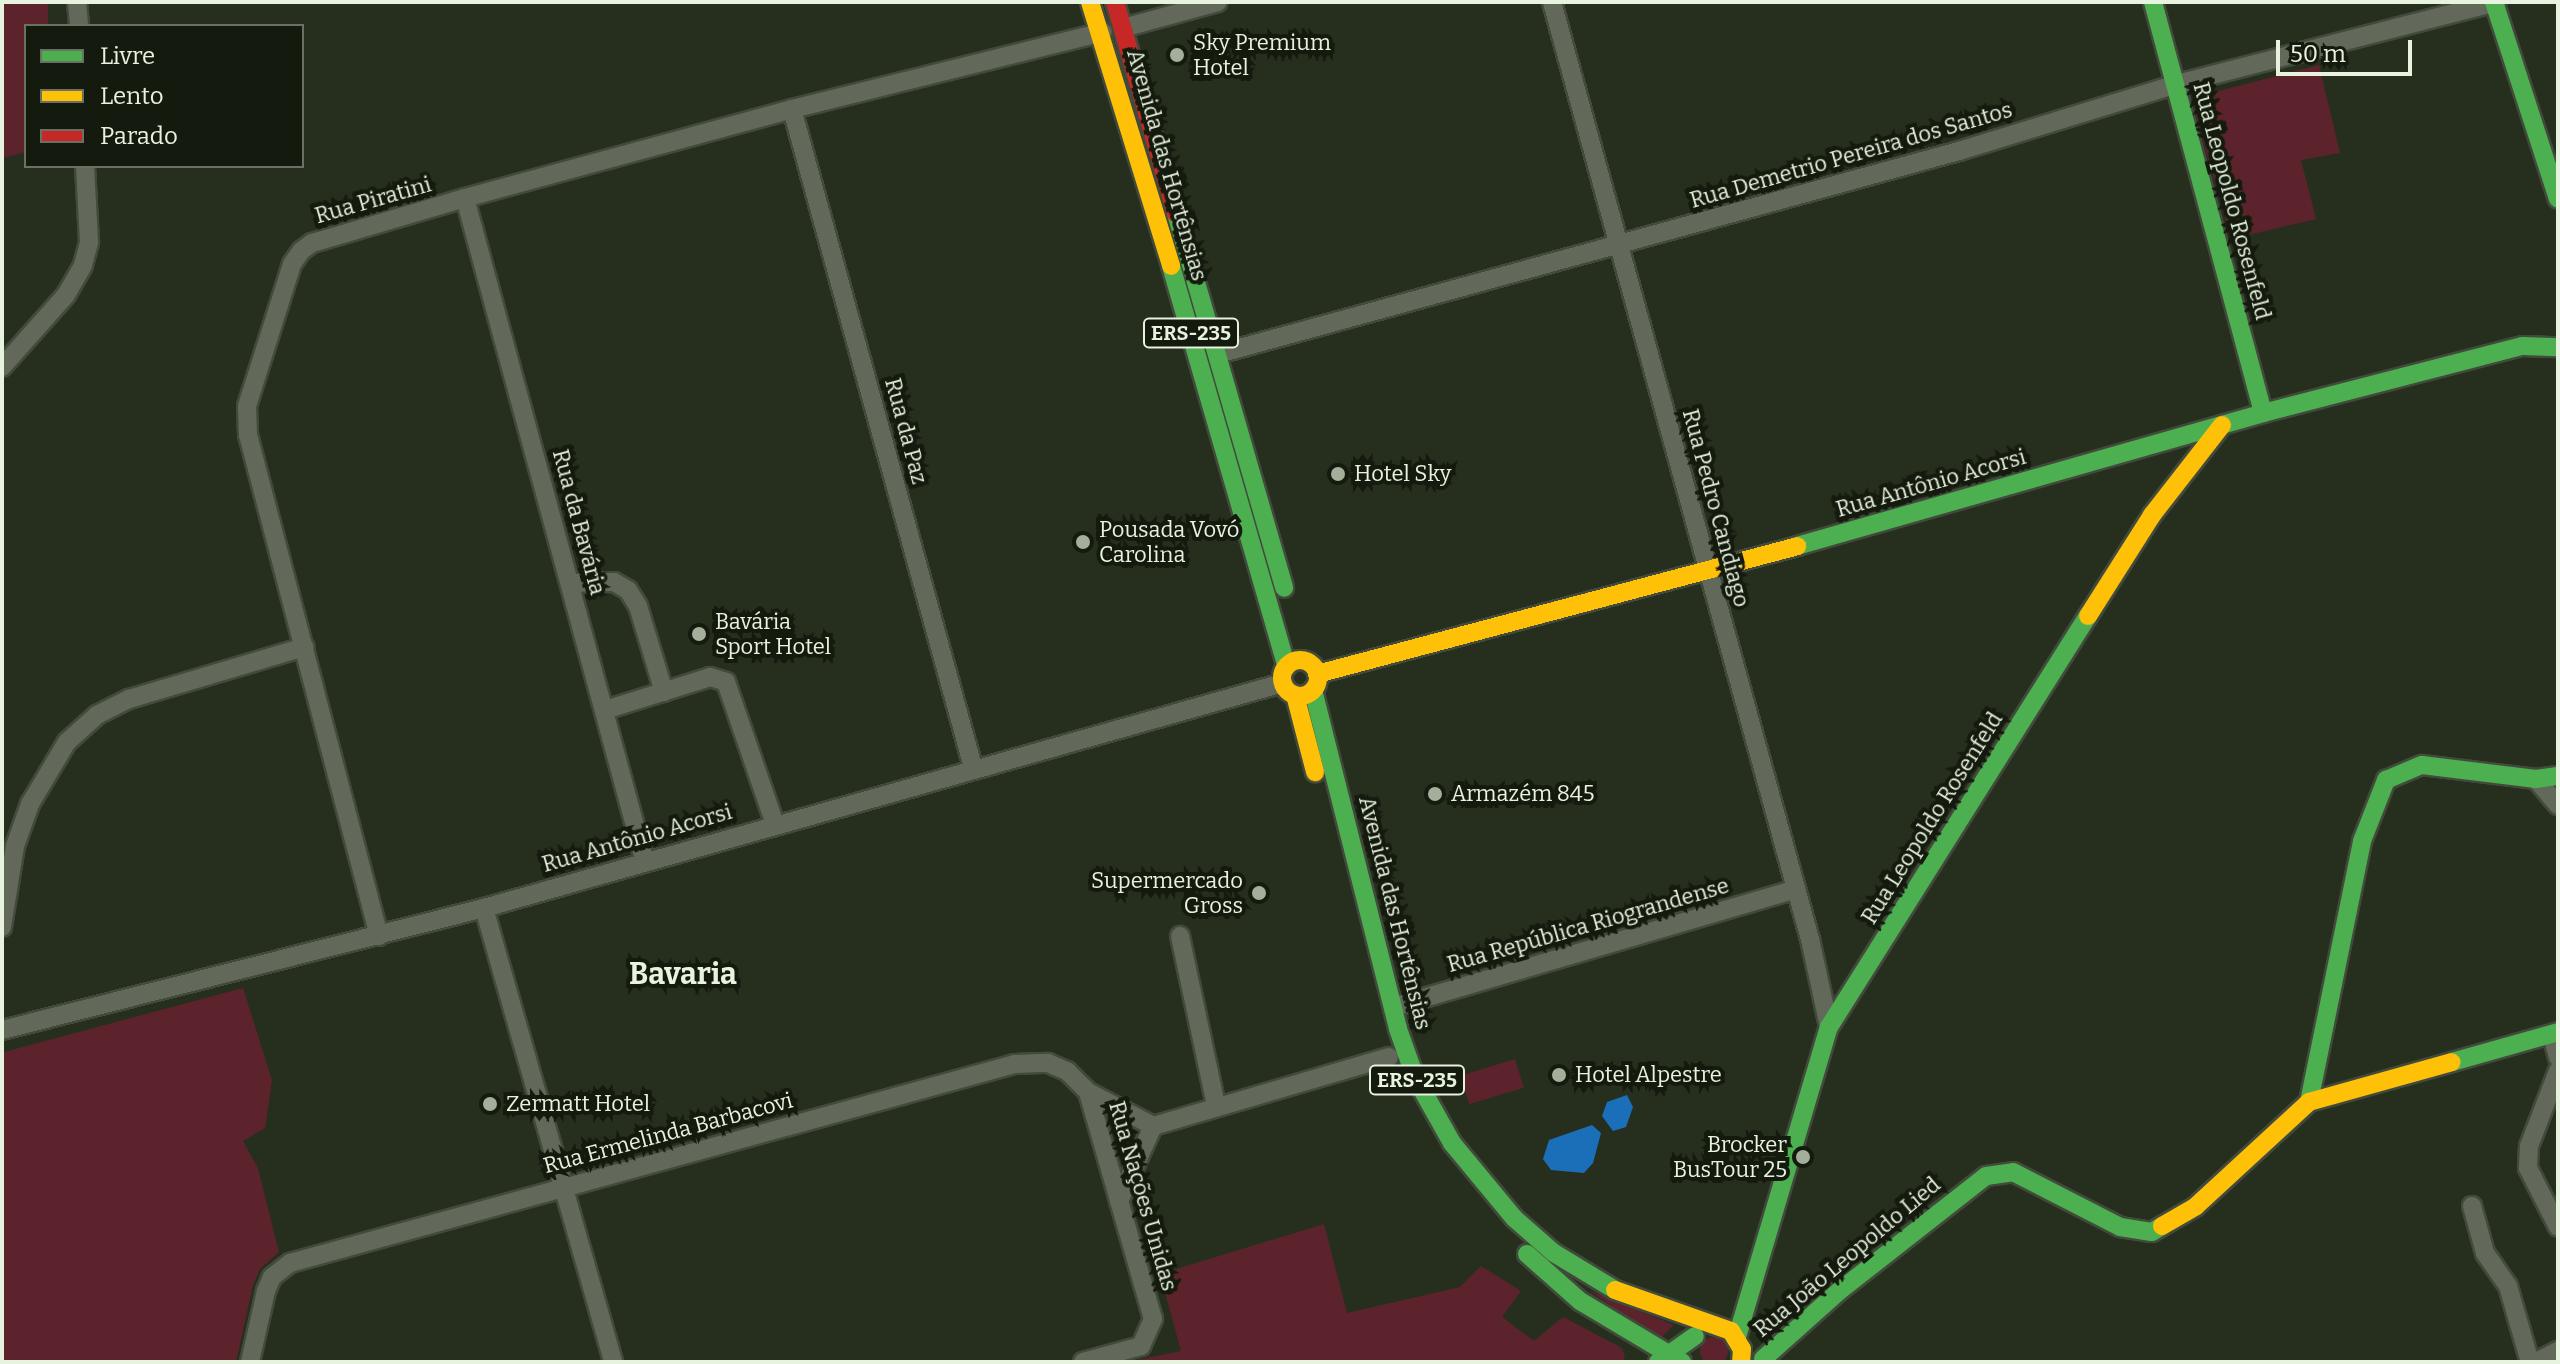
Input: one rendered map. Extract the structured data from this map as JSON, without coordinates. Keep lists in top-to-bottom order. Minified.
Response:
{"streets":{"street":["Rua Demetrio Pereira dos Santos","Avenida das Hortênsias","Rua Piratini","Rua Leopoldo Rosenfeld","ERS-235","Rua da Paz","Rua Antônio Acorsi","Rua Pedro Candiago","Rua da Bavária","Rua República Riograndense","Rua Ermelinda Barbacovi","Rua Nações Unidas","Rua João Leopoldo Lied"]},"crossings":[["Rua Demetrio Pereira dos Santos","Avenida das Hortênsias"],["Rua Demetrio Pereira dos Santos","Rua Leopoldo Rosenfeld"],["Rua Demetrio Pereira dos Santos","Rua Pedro Candiago"],["Avenida das Hortênsias","Rua Piratini"],["Avenida das Hortênsias","Rua Leopoldo Rosenfeld"],["Avenida das Hortênsias","Rua Antônio Acorsi"],["Avenida das Hortênsias","Rua República Riograndense"],["Avenida das Hortênsias","Rua João Leopoldo Lied"],["Rua Piratini","Rua da Paz"],["Rua Piratini","Rua Antônio Acorsi"],["Rua Piratini","Rua da Bavária"],["Rua Leopoldo Rosenfeld","Rua Antônio Acorsi"],["Rua Leopoldo Rosenfeld","Rua Pedro Candiago"],["Rua da Paz","Rua Antônio Acorsi"],["Rua Antônio Acorsi","Rua Pedro Candiago"],["Rua Antônio Acorsi","Rua da Bavária"],["Rua Pedro Candiago","Rua República Riograndense"],["Rua Ermelinda Barbacovi","Rua Nações Unidas"]],"districts":["Bavaria"],"places":["Sky Premium Hotel","Hotel Sky","Pousada Vovó Carolina","Bavária Sport Hotel","Armazém 845","Supermercado Gross","Hotel Alpestre","Zermatt Hotel","Brocker BusTour 25"],"legend":["Livre","Lento","Parado"],"scale_bar":"50 m"}
